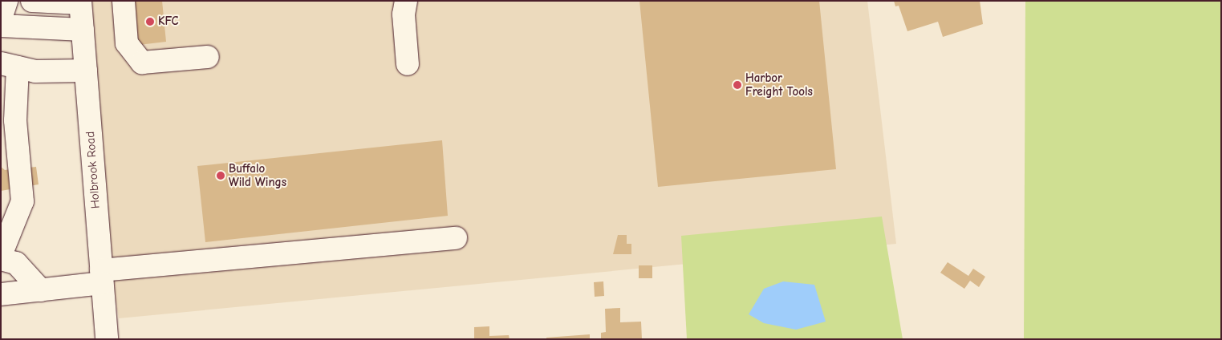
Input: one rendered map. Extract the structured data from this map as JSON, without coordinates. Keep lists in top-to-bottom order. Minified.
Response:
{"streets":{"street":["Holbrook Road"]},"places":["KFC","Harbor Freight Tools","Buffalo Wild Wings"]}
